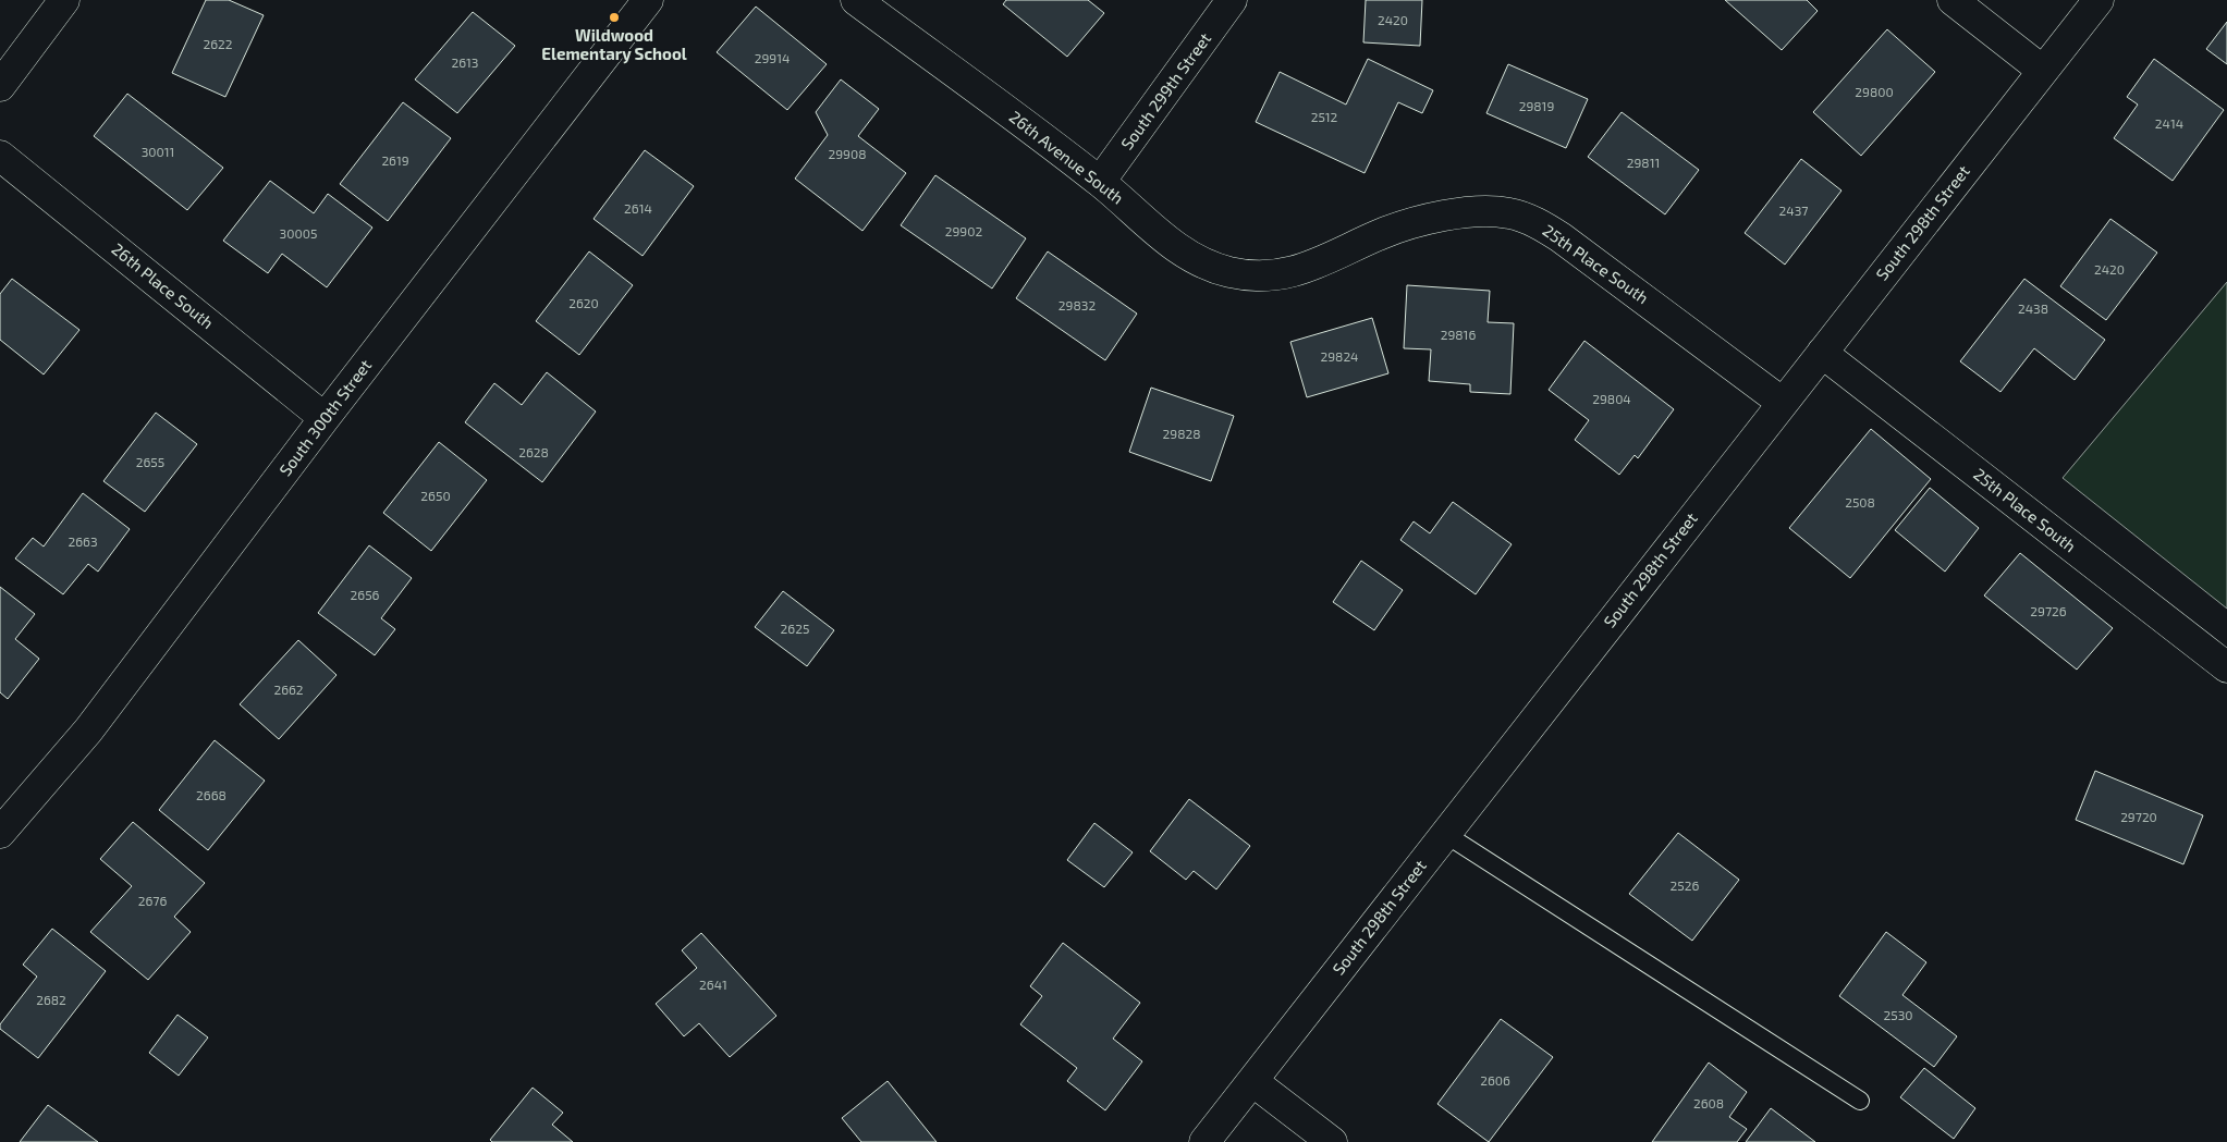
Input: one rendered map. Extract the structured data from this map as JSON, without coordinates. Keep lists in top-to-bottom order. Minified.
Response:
{"streets":{"street":["South 299th Street","26th Avenue South","South 298th Street","25th Place South","26th Place South","South 300th Street"]},"crossings":[["South 299th Street","26th Avenue South"],["26th Avenue South","25th Place South"],["South 298th Street","25th Place South"],["26th Place South","South 300th Street"]],"places":["Wildwood Elementary School"],"house_numbers":["2420","2622","29914","2613","29800","29819","2512","2414","30011","29908","2619","29811","2614","2437","29902","30005","2420","2620","29832","2438","29816","29824","29804","29828","2628","2655","2650","2508","2663","2656","29726","2625","2662","2668","29720","2526","2676","2641","2682","2530","2606","2608"]}
